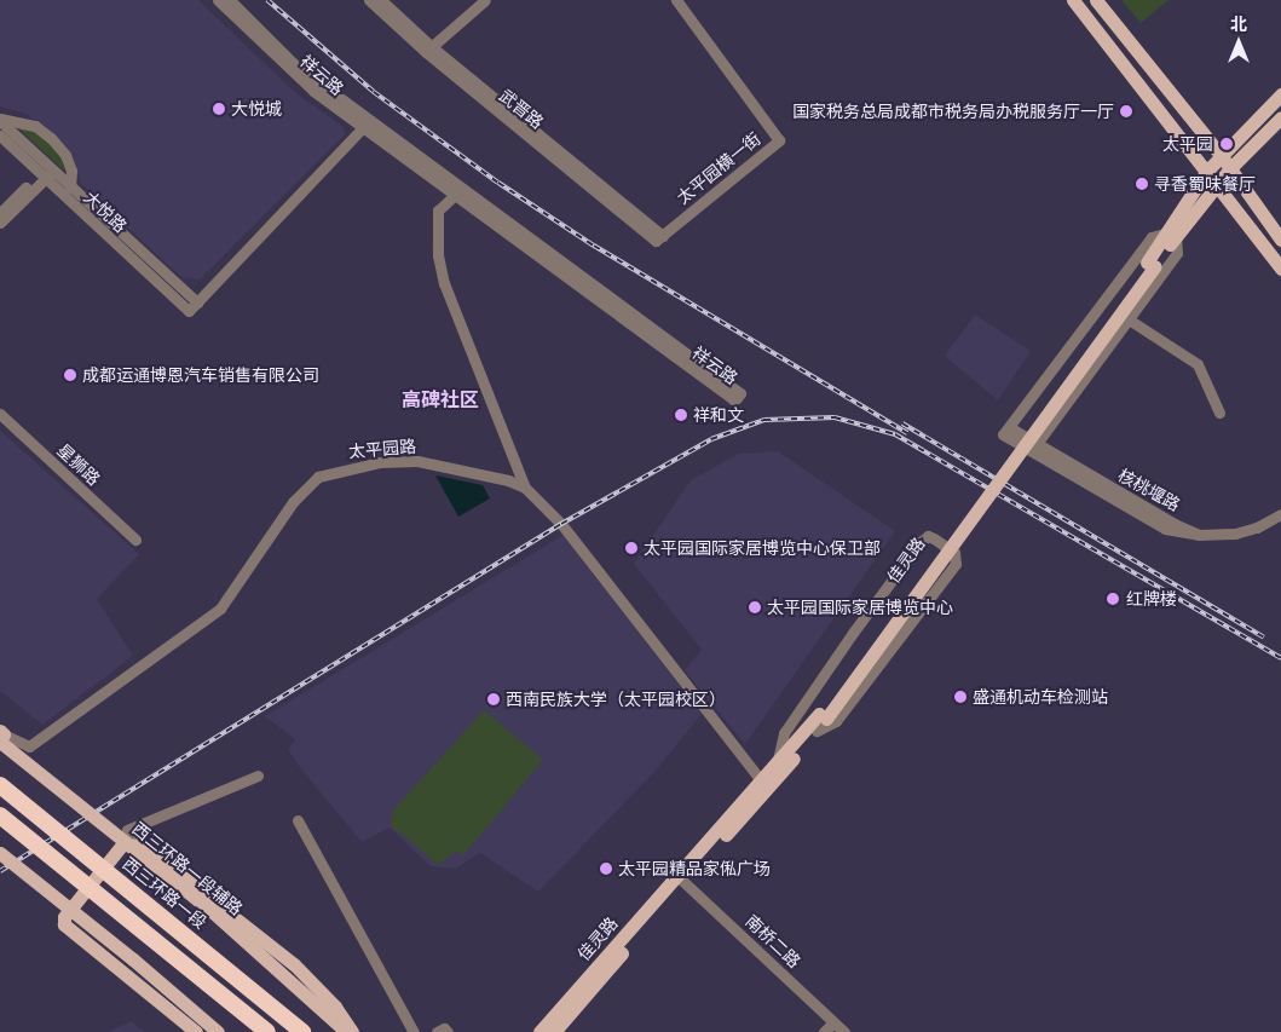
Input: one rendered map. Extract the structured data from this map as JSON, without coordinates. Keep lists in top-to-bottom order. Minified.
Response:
{"streets":{"highway":["西三环路一段"],"main road":["佳灵路","西三环路一段辅路"],"street":["祥云路","武晋路","太平园横一街","大悦路","太平园路","星狮路","核桃堰路","南桥二路"]},"crossings":[["武晋路","太平园横一街"],["太平园路","佳灵路"],["太平园路","西三环路一段辅路"],["核桃堰路","佳灵路"],["佳灵路","南桥二路"]],"districts":["高碑社区"],"places":["大悦城","国家税务总局成都市税务局办税服务厅一厅","太平园","寻香蜀味餐厅","成都运通博恩汽车销售有限公司","祥和文","太平园国际家居博览中心保卫部","红牌楼","太平园国际家居博览中心","盛通机动车检测站","西南民族大学（太平园校区）","太平园精品家俬广场"],"north":"top"}
